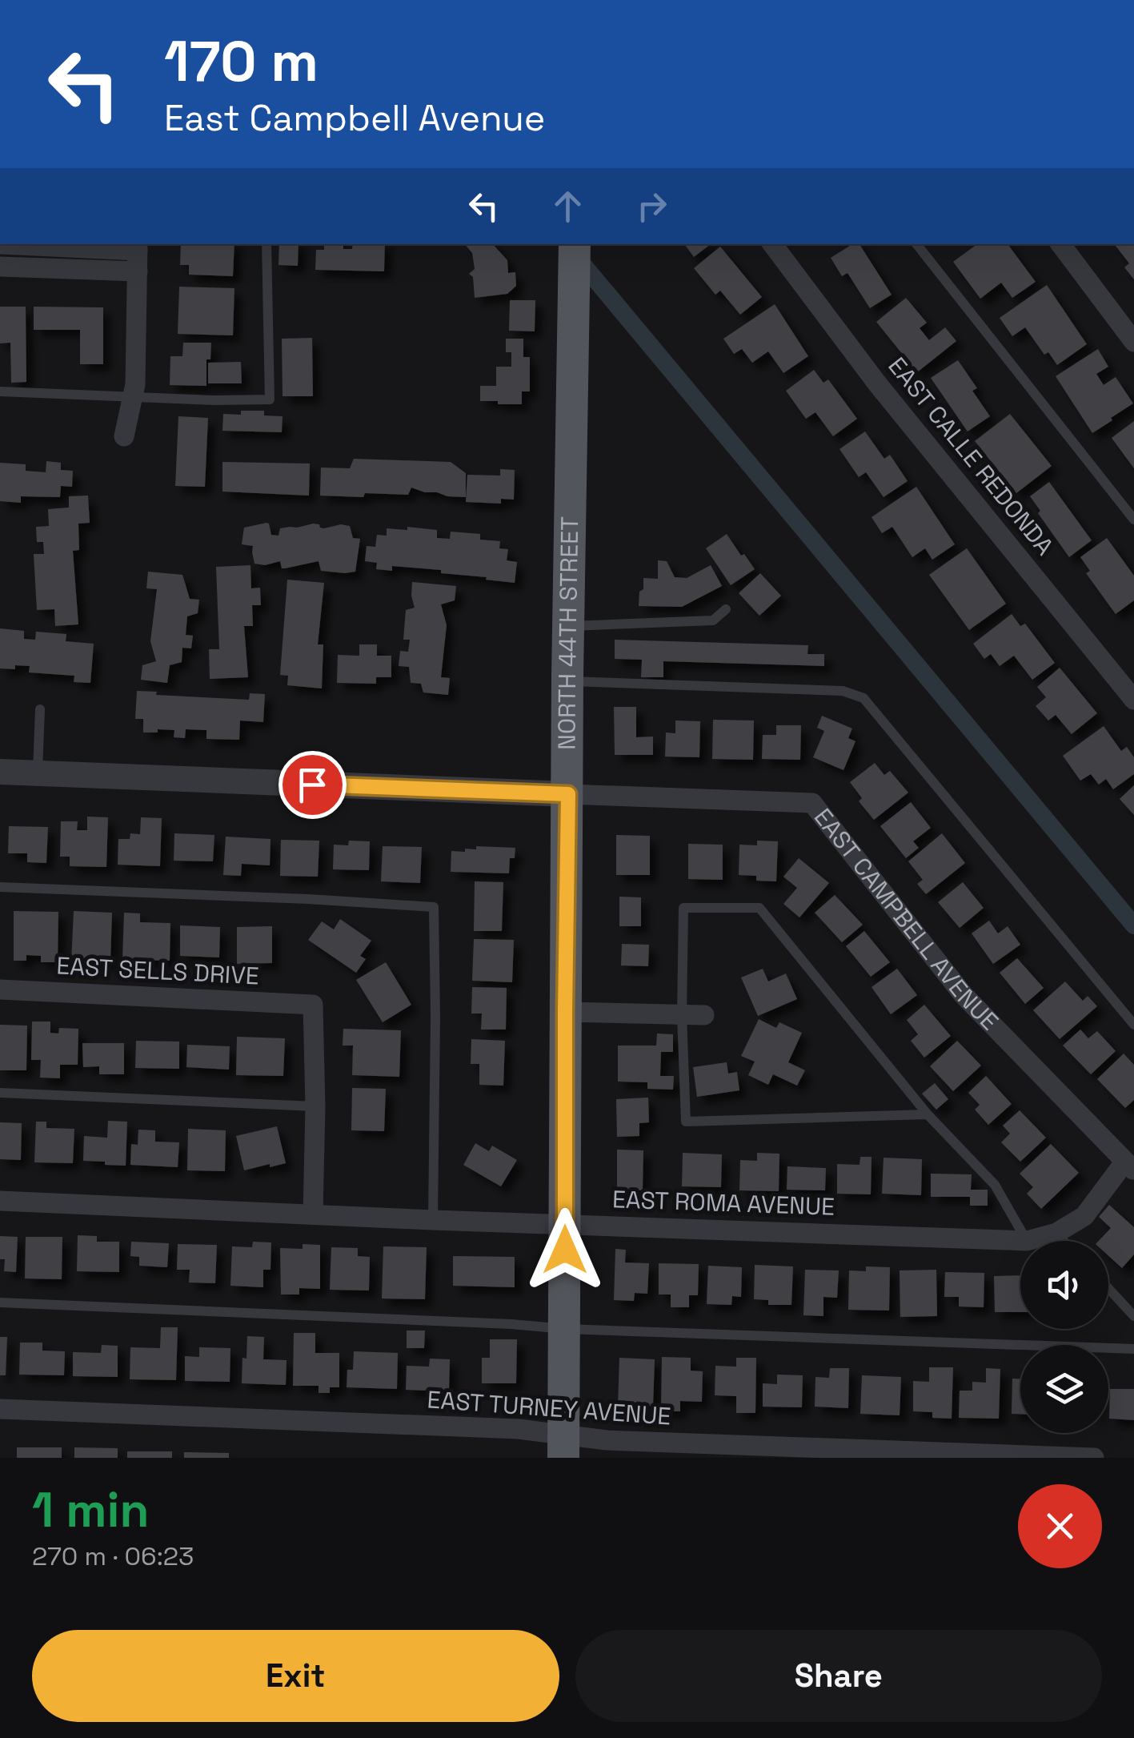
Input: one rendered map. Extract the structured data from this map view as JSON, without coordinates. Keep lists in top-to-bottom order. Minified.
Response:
{"streets":{"main road":["NORTH 44TH STREET"],"street":["EAST CALLE REDONDA","EAST CAMPBELL AVENUE","EAST SELLS DRIVE","EAST ROMA AVENUE","EAST TURNEY AVENUE"]},"crossings":[["NORTH 44TH STREET","EAST CAMPBELL AVENUE"],["NORTH 44TH STREET","EAST ROMA AVENUE"],["NORTH 44TH STREET","EAST TURNEY AVENUE"],["EAST CAMPBELL AVENUE","EAST ROMA AVENUE"]],"page":{"turn":["170 m","East Campbell Avenue"],"heading":["1 min","270 m · 06:23"],"buttons":["Exit","Share"]}}
